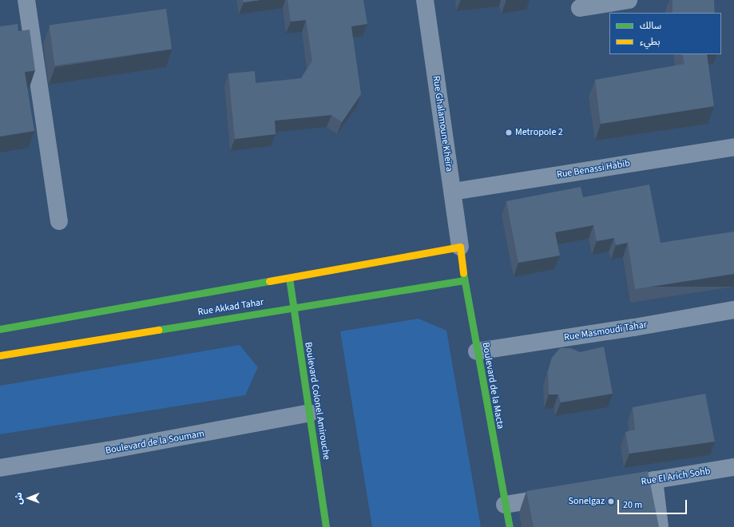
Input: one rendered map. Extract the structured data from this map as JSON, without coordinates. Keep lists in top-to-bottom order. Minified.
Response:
{"streets":{"main road":["Rue Akkad Tahar","Boulevard de la Macta","Boulevard Colonel Amirouche"],"street":["Rue Ghalamoune Kheïra","Rue Benassi Habib","Rue Masmoudi Tahar","Boulevard de la Soumam","Rue El Arich Sohb"]},"crossings":[["Rue Ghalamoune Kheïra","Rue Benassi Habib"],["Rue Ghalamoune Kheïra","Rue Akkad Tahar"],["Rue Ghalamoune Kheïra","Boulevard de la Macta"],["Rue Akkad Tahar","Boulevard de la Macta"],["Rue Akkad Tahar","Boulevard Colonel Amirouche"],["Rue Masmoudi Tahar","Boulevard de la Macta"],["Boulevard Colonel Amirouche","Boulevard de la Soumam"]],"places":["Metropole 2","Sonelgaz"],"legend":["سالك","بطيء"],"scale_bar":"20 m","north":"left"}
